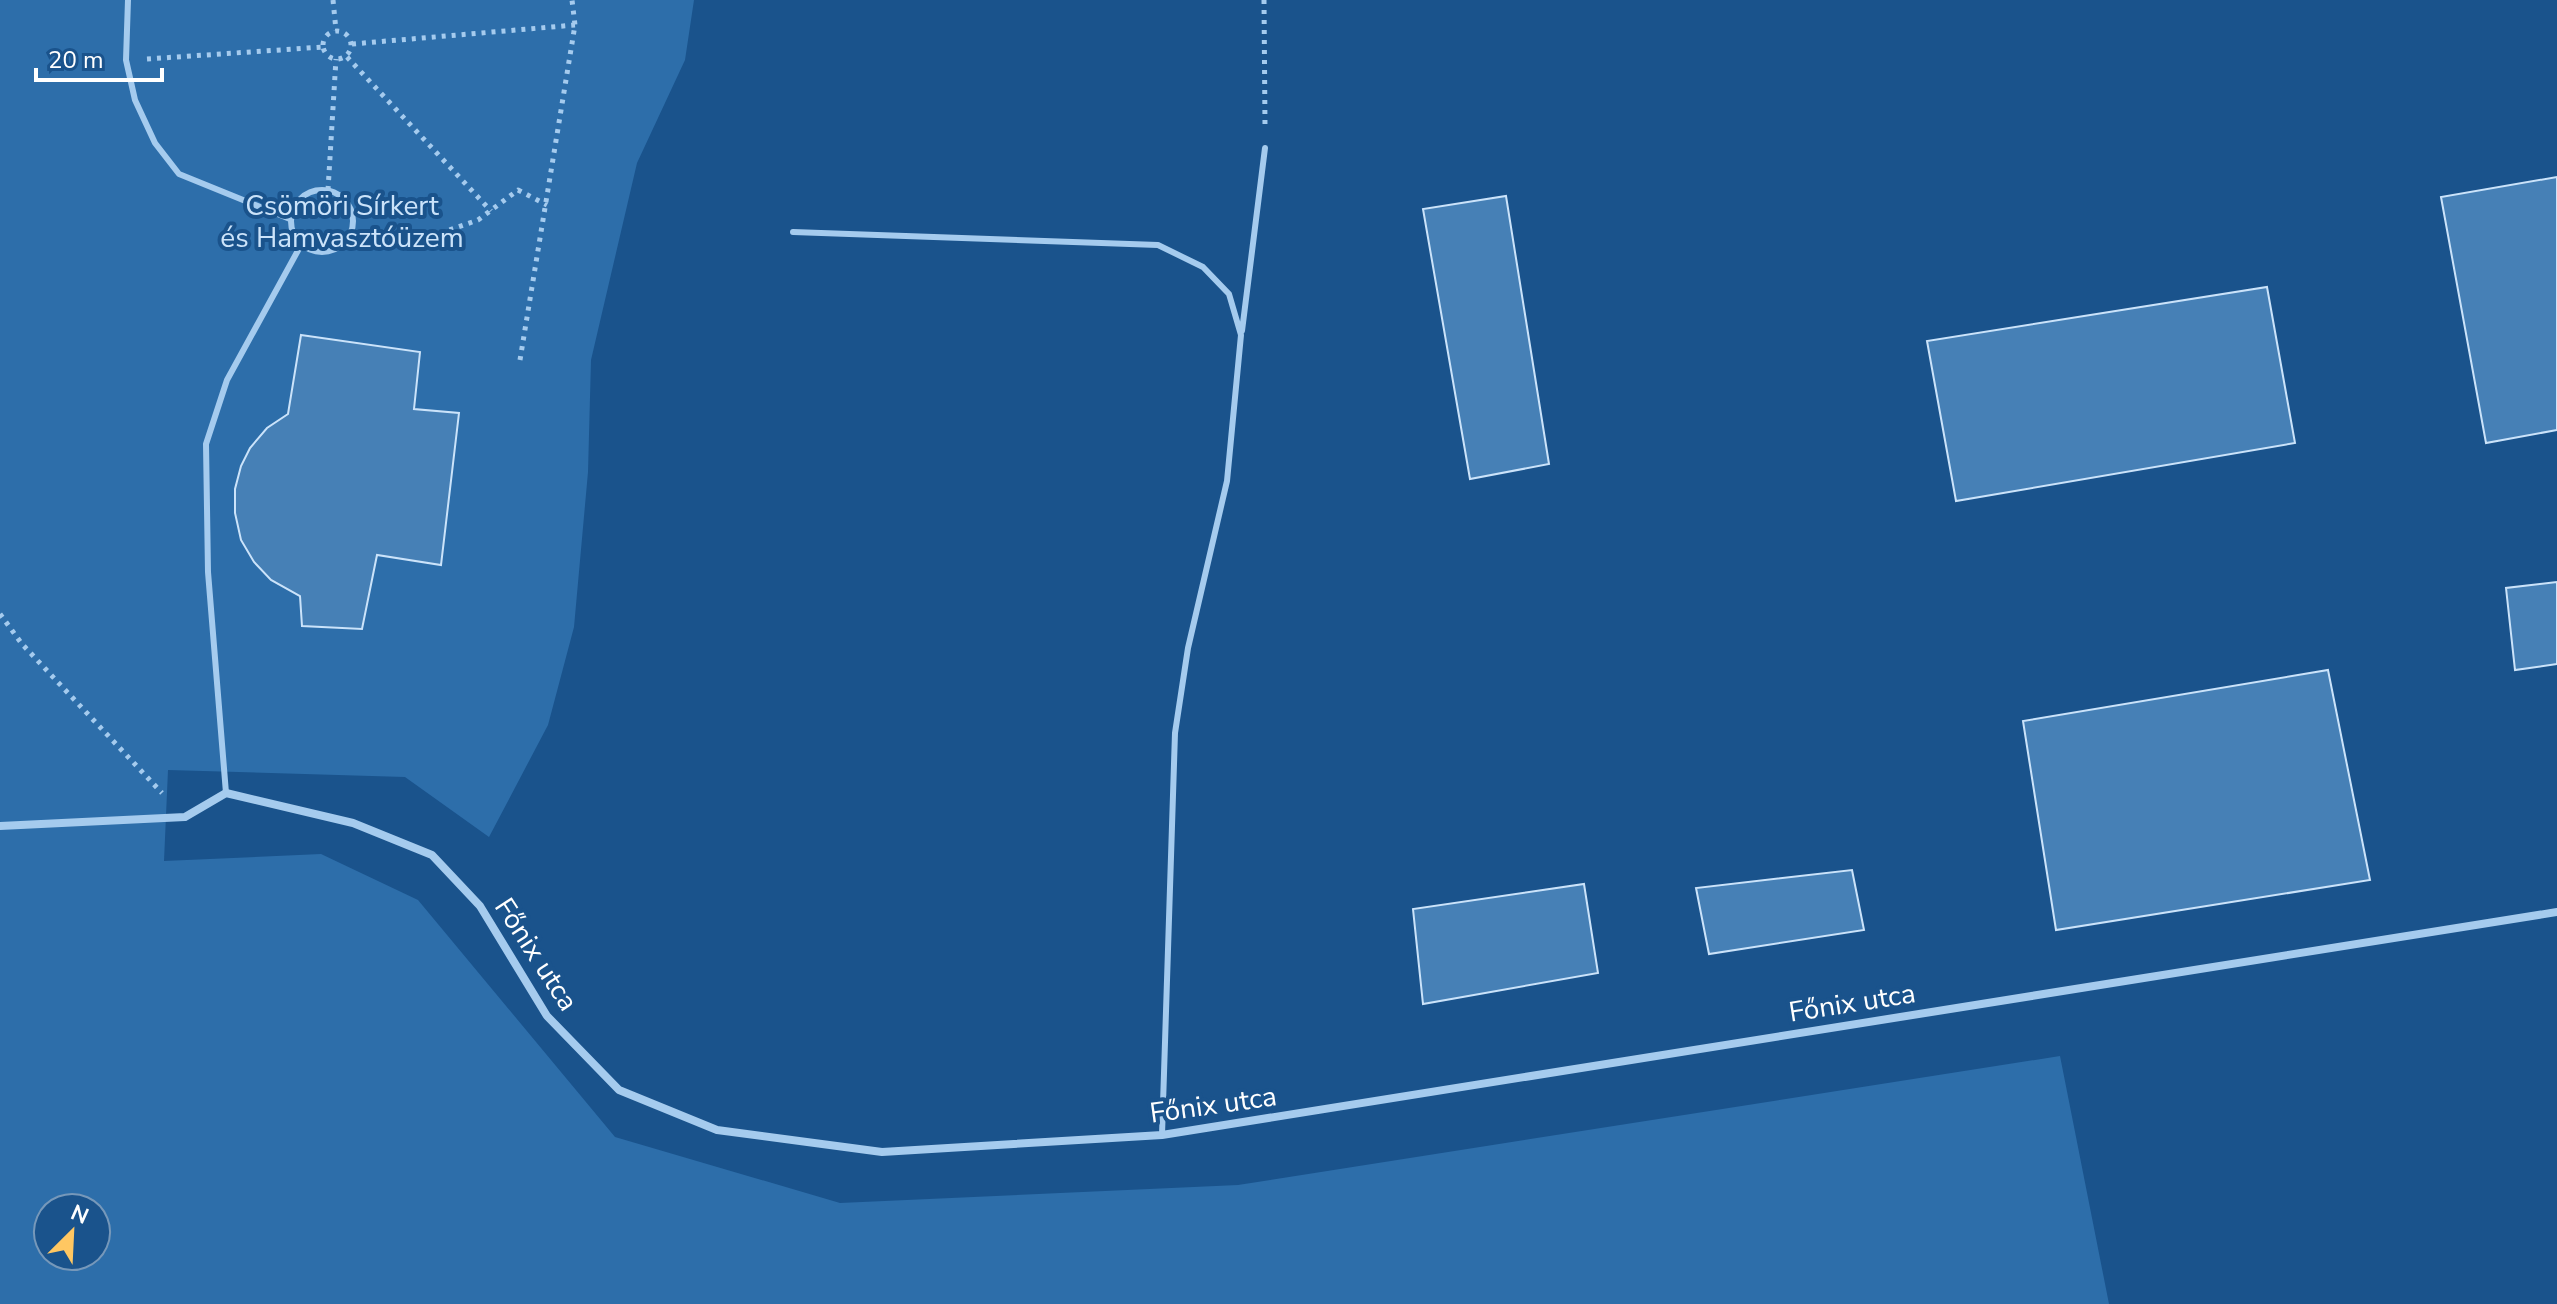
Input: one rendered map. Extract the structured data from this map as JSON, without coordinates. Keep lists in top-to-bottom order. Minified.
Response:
{"streets":{"street":["Főnix utca"]},"parks":["Csömöri Sírkert és Hamvasztóüzem"],"scale_bar":"20 m","north":"top right"}
